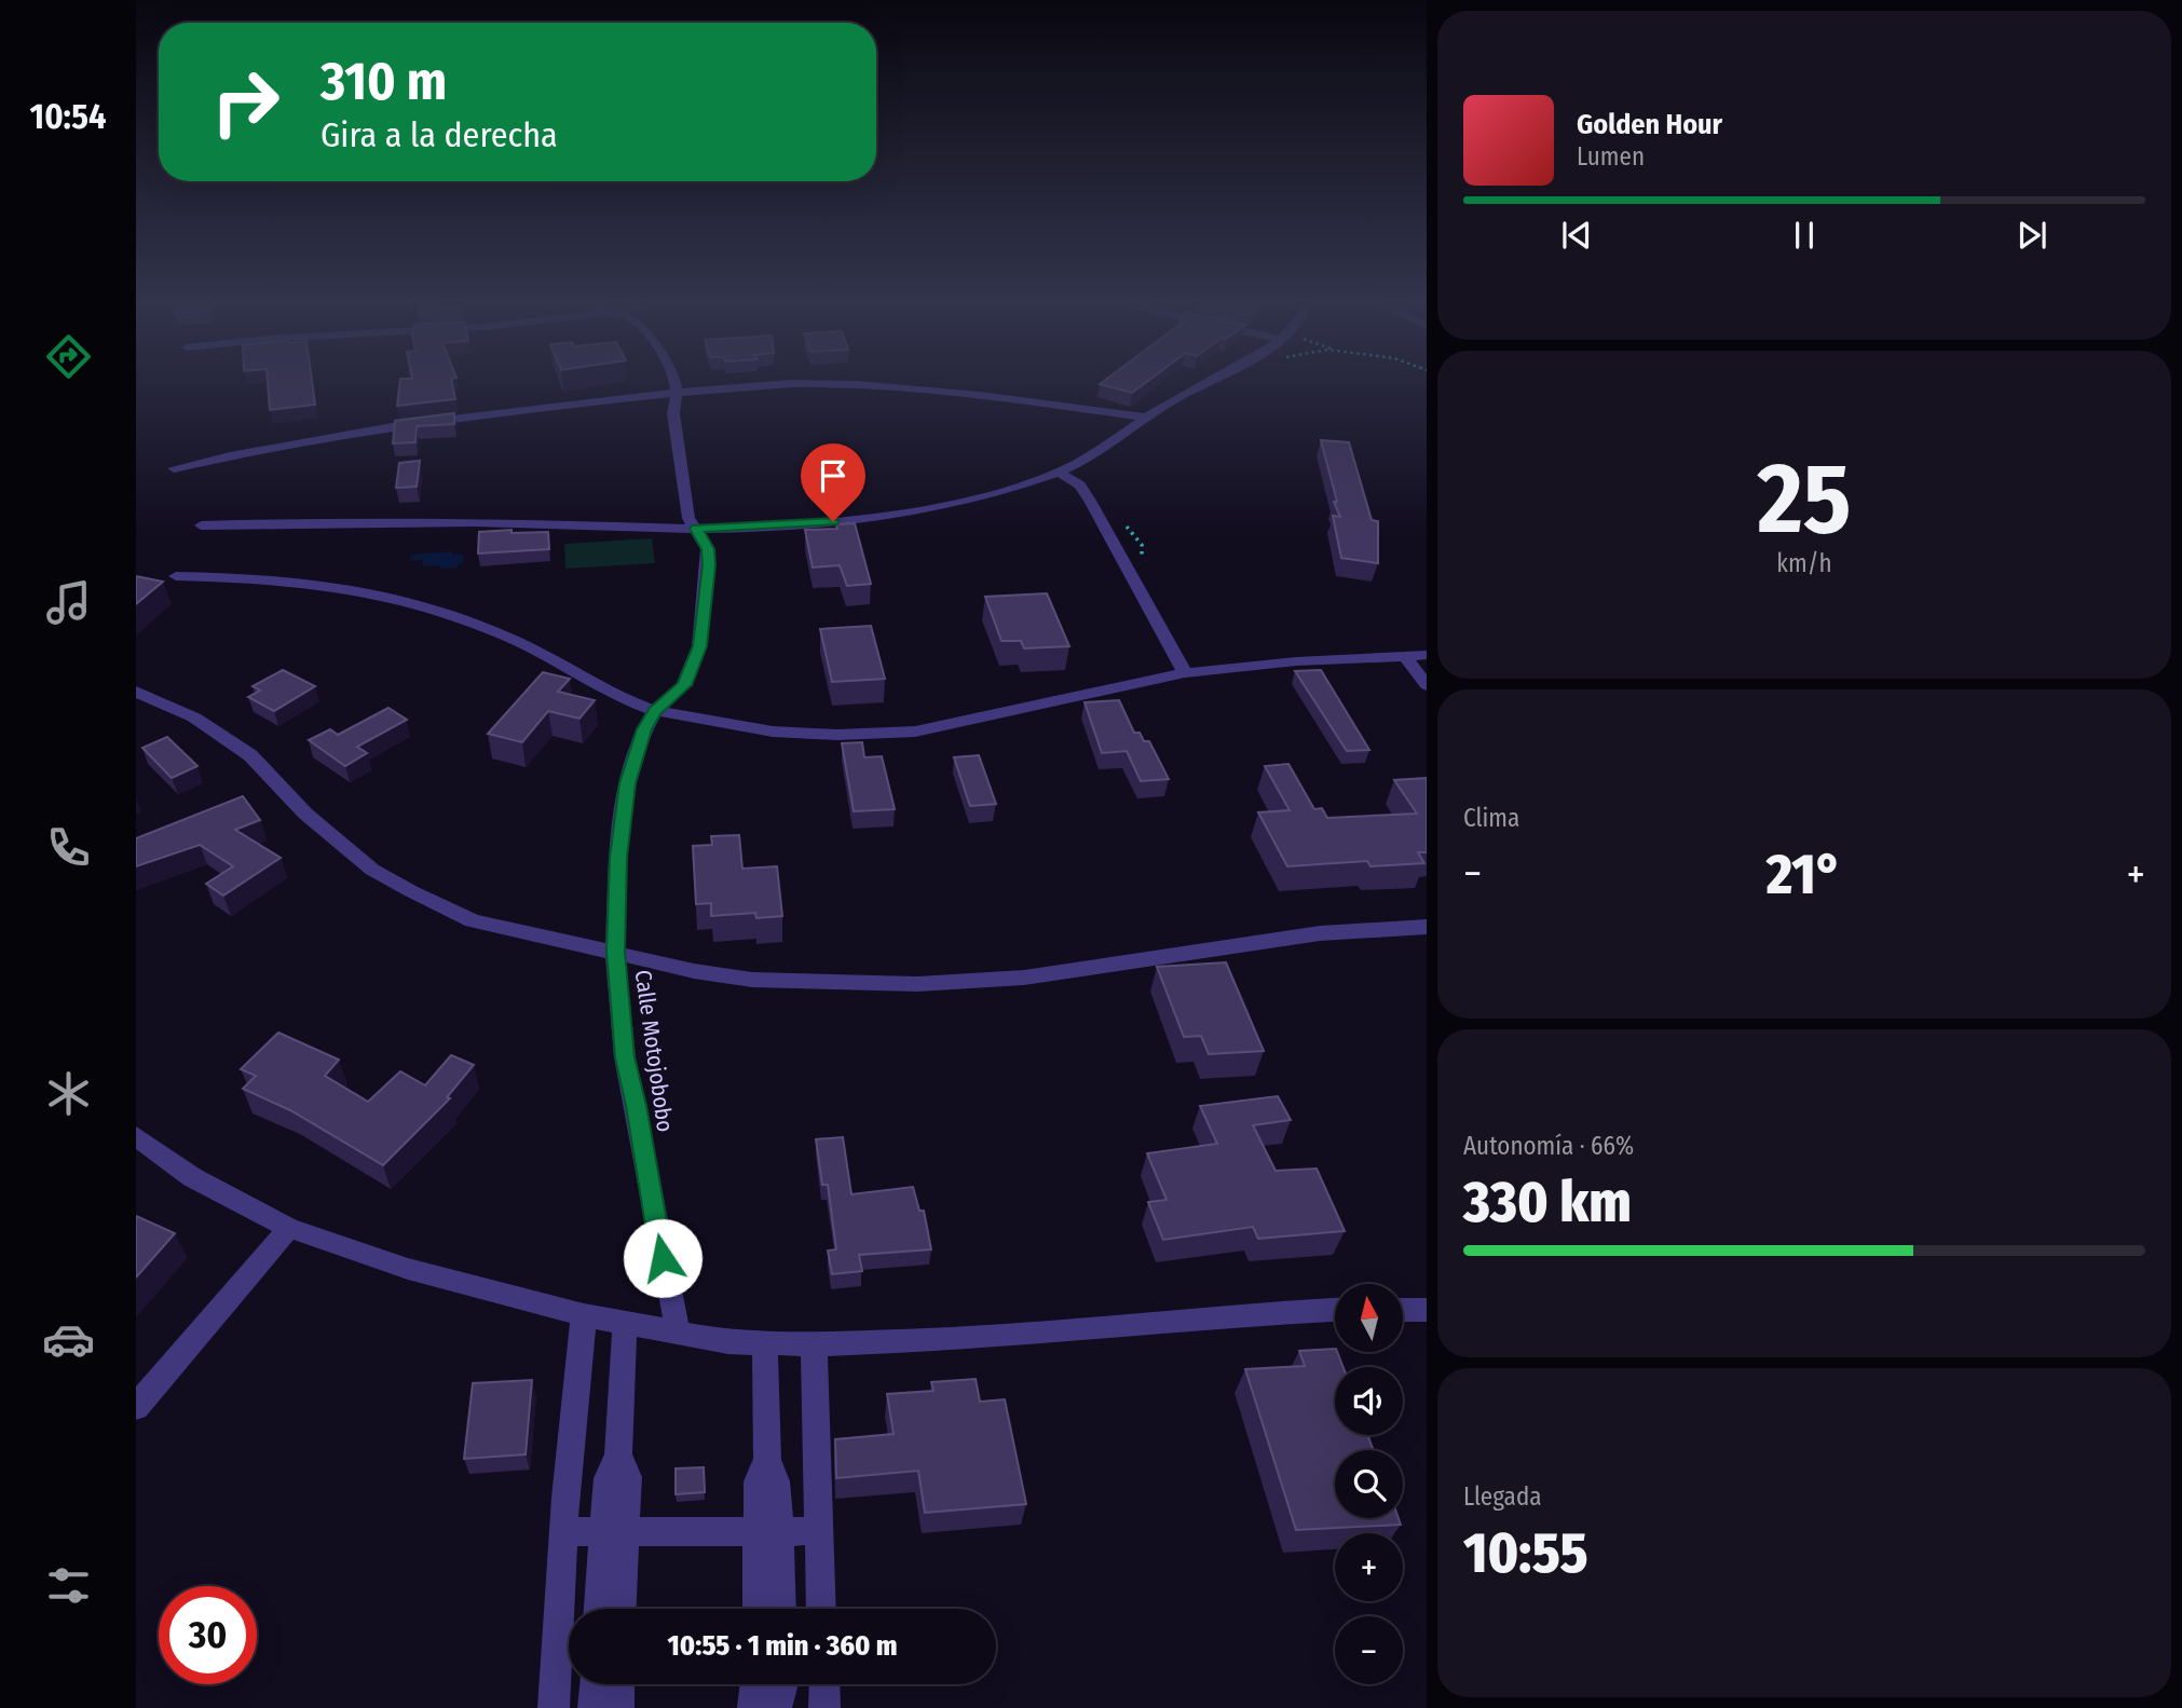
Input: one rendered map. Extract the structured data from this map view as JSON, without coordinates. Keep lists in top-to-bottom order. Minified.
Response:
{"streets":{"street":["Calle Motojobobo"]},"north":"top","page":{"tabs":"10:54","turn":["310 m","Gira a la derecha"],"song":["Golden Hour","Lumen"],"tile":[["25","km/h"],"Clima",["Autonomía · 66%","330 km"],["Llegada","10:55"]],"heat":["−","21°","+"],"map_buttons":["+","−"],"limit":"30","trip":"10:55 · 1 min · 360 m"}}
